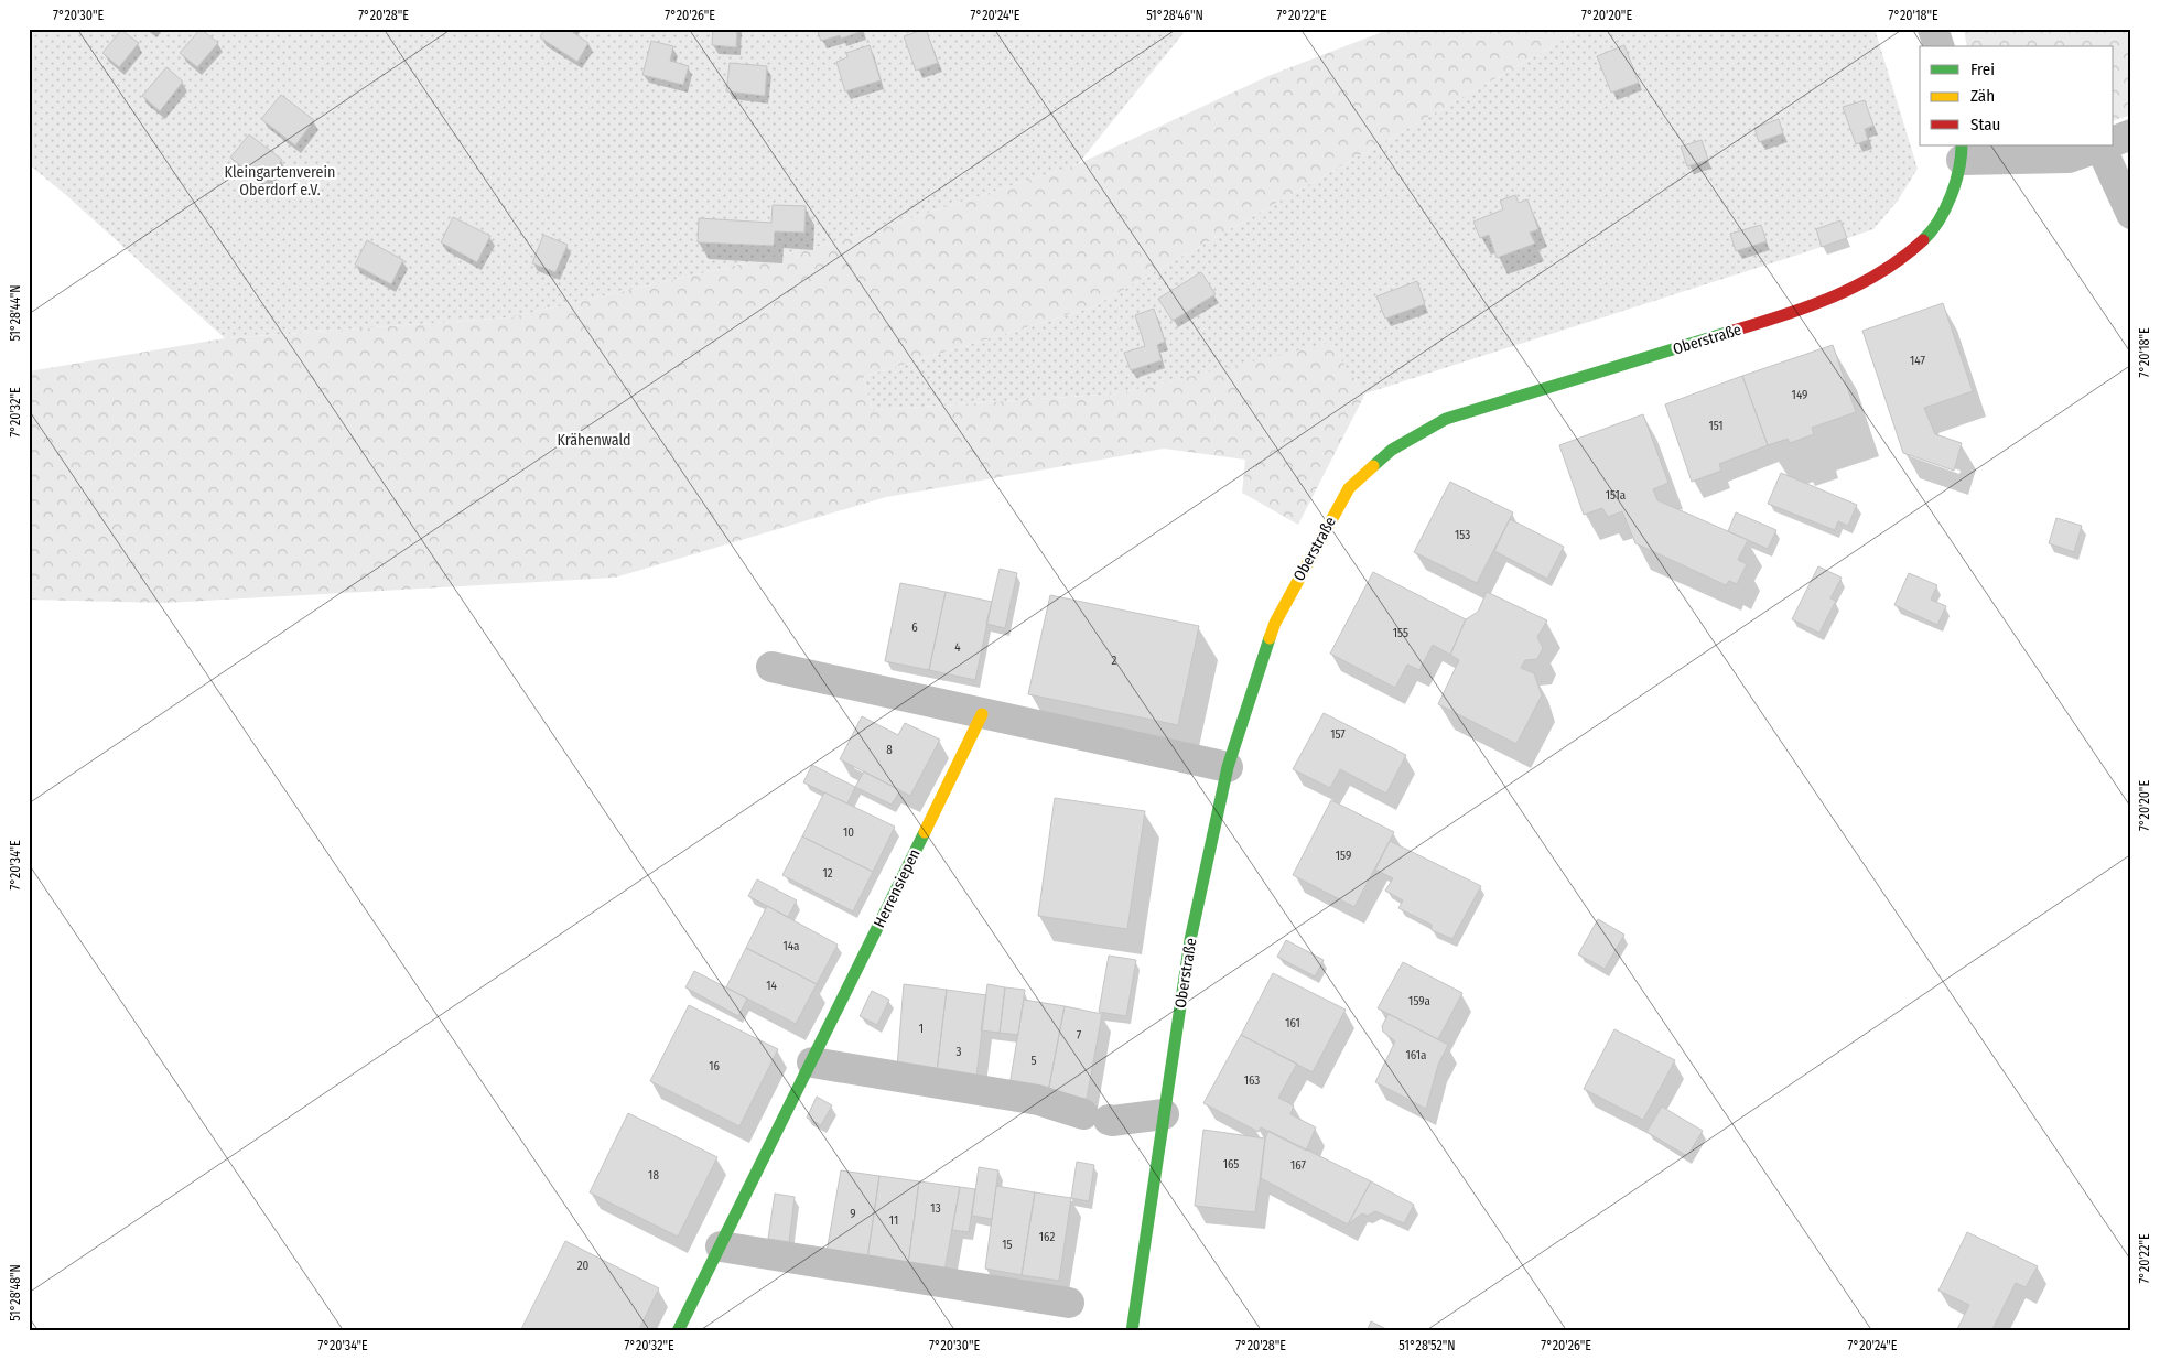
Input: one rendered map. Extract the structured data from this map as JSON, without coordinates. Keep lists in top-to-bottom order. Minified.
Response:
{"streets":{"street":["Oberstraße","Herrensiepen"]},"parks":["Kleingartenverein Oberdorf e.V.","Krähenwald"],"house_numbers":["147","149","151","151a","153","6","155","4","2","157","8","10","159","12","14a","14","159a","161","1","7","3","161a","5","16","163","165","167","18","13","9","11","162","15","20"],"legend":["Frei","Zäh","Stau"],"coordinates":["7°20'30\"E","7°20'28\"E","7°20'26\"E","7°20'24\"E","51°28'46\"N","7°20'22\"E","7°20'20\"E","7°20'18\"E","51°28'44\"N","7°20'32\"E","7°20'34\"E","51°28'48\"N","51°28'52\"N"]}
